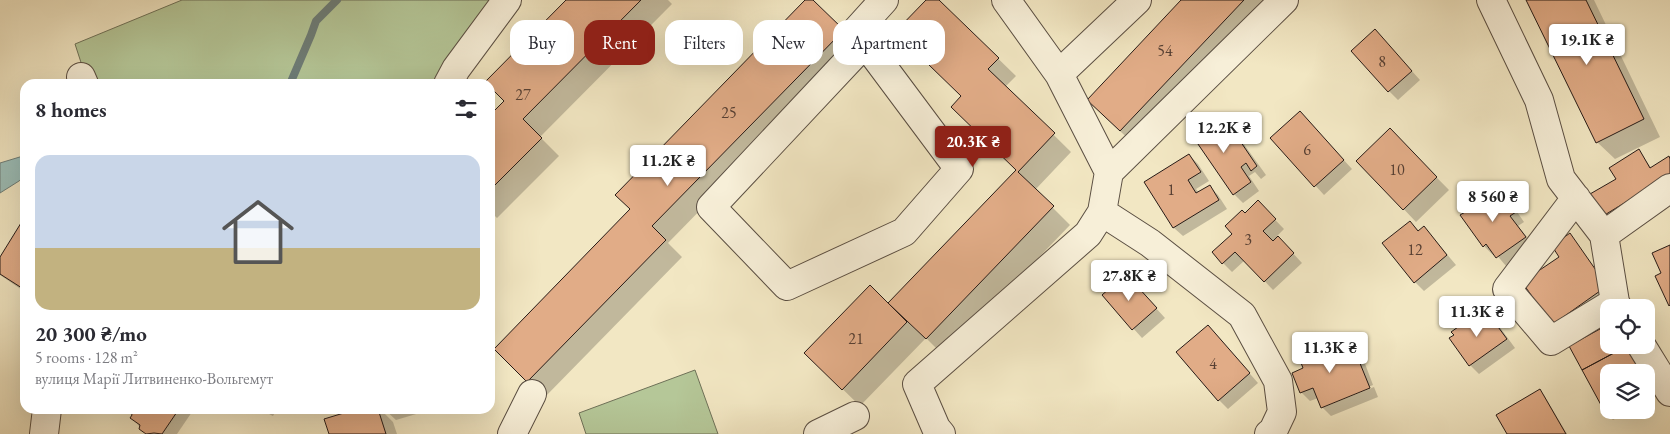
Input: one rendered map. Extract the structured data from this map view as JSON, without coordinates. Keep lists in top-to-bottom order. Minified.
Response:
{"house_numbers":["54","8","27","25","6","10","1","3","12","21","4"],"page":{"chip":["Buy","Rent","Filters","New","Apartment"],"price":["19.1K ₴","12.2K ₴","20.3K ₴","11.2K ₴","8 560 ₴","27.8K ₴","11.3K ₴","11.3K ₴"],"heading":"8 homes","list":[{"name":"20 300 ₴/mo","note":"5 rooms · 128 m² · вулиця Марії Литвиненко-Вольгемут"}]}}
